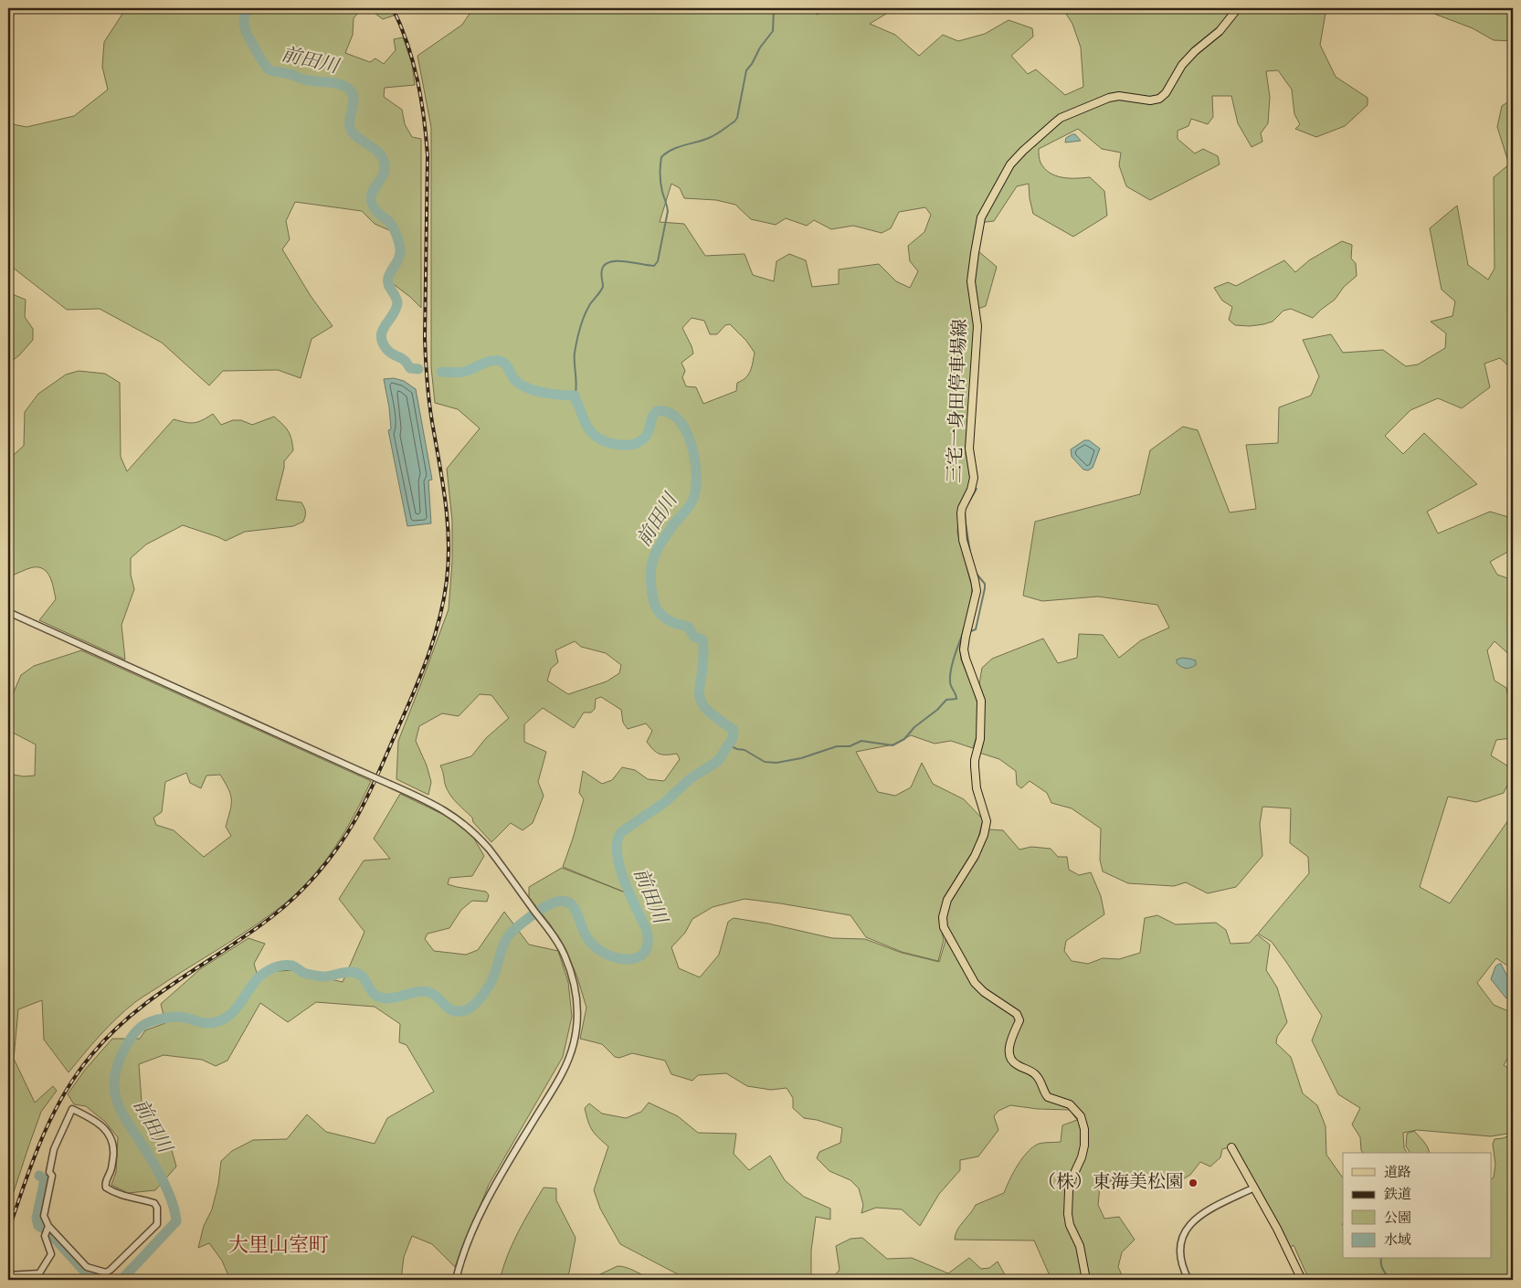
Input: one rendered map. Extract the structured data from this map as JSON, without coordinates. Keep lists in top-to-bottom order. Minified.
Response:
{"streets":{"main road":["三宅一身田停車場線"]},"districts":["大里山室町"],"water":["前田川"],"places":["（株）東海美松園"],"legend":["道路","鉄道","公園","水域"]}
